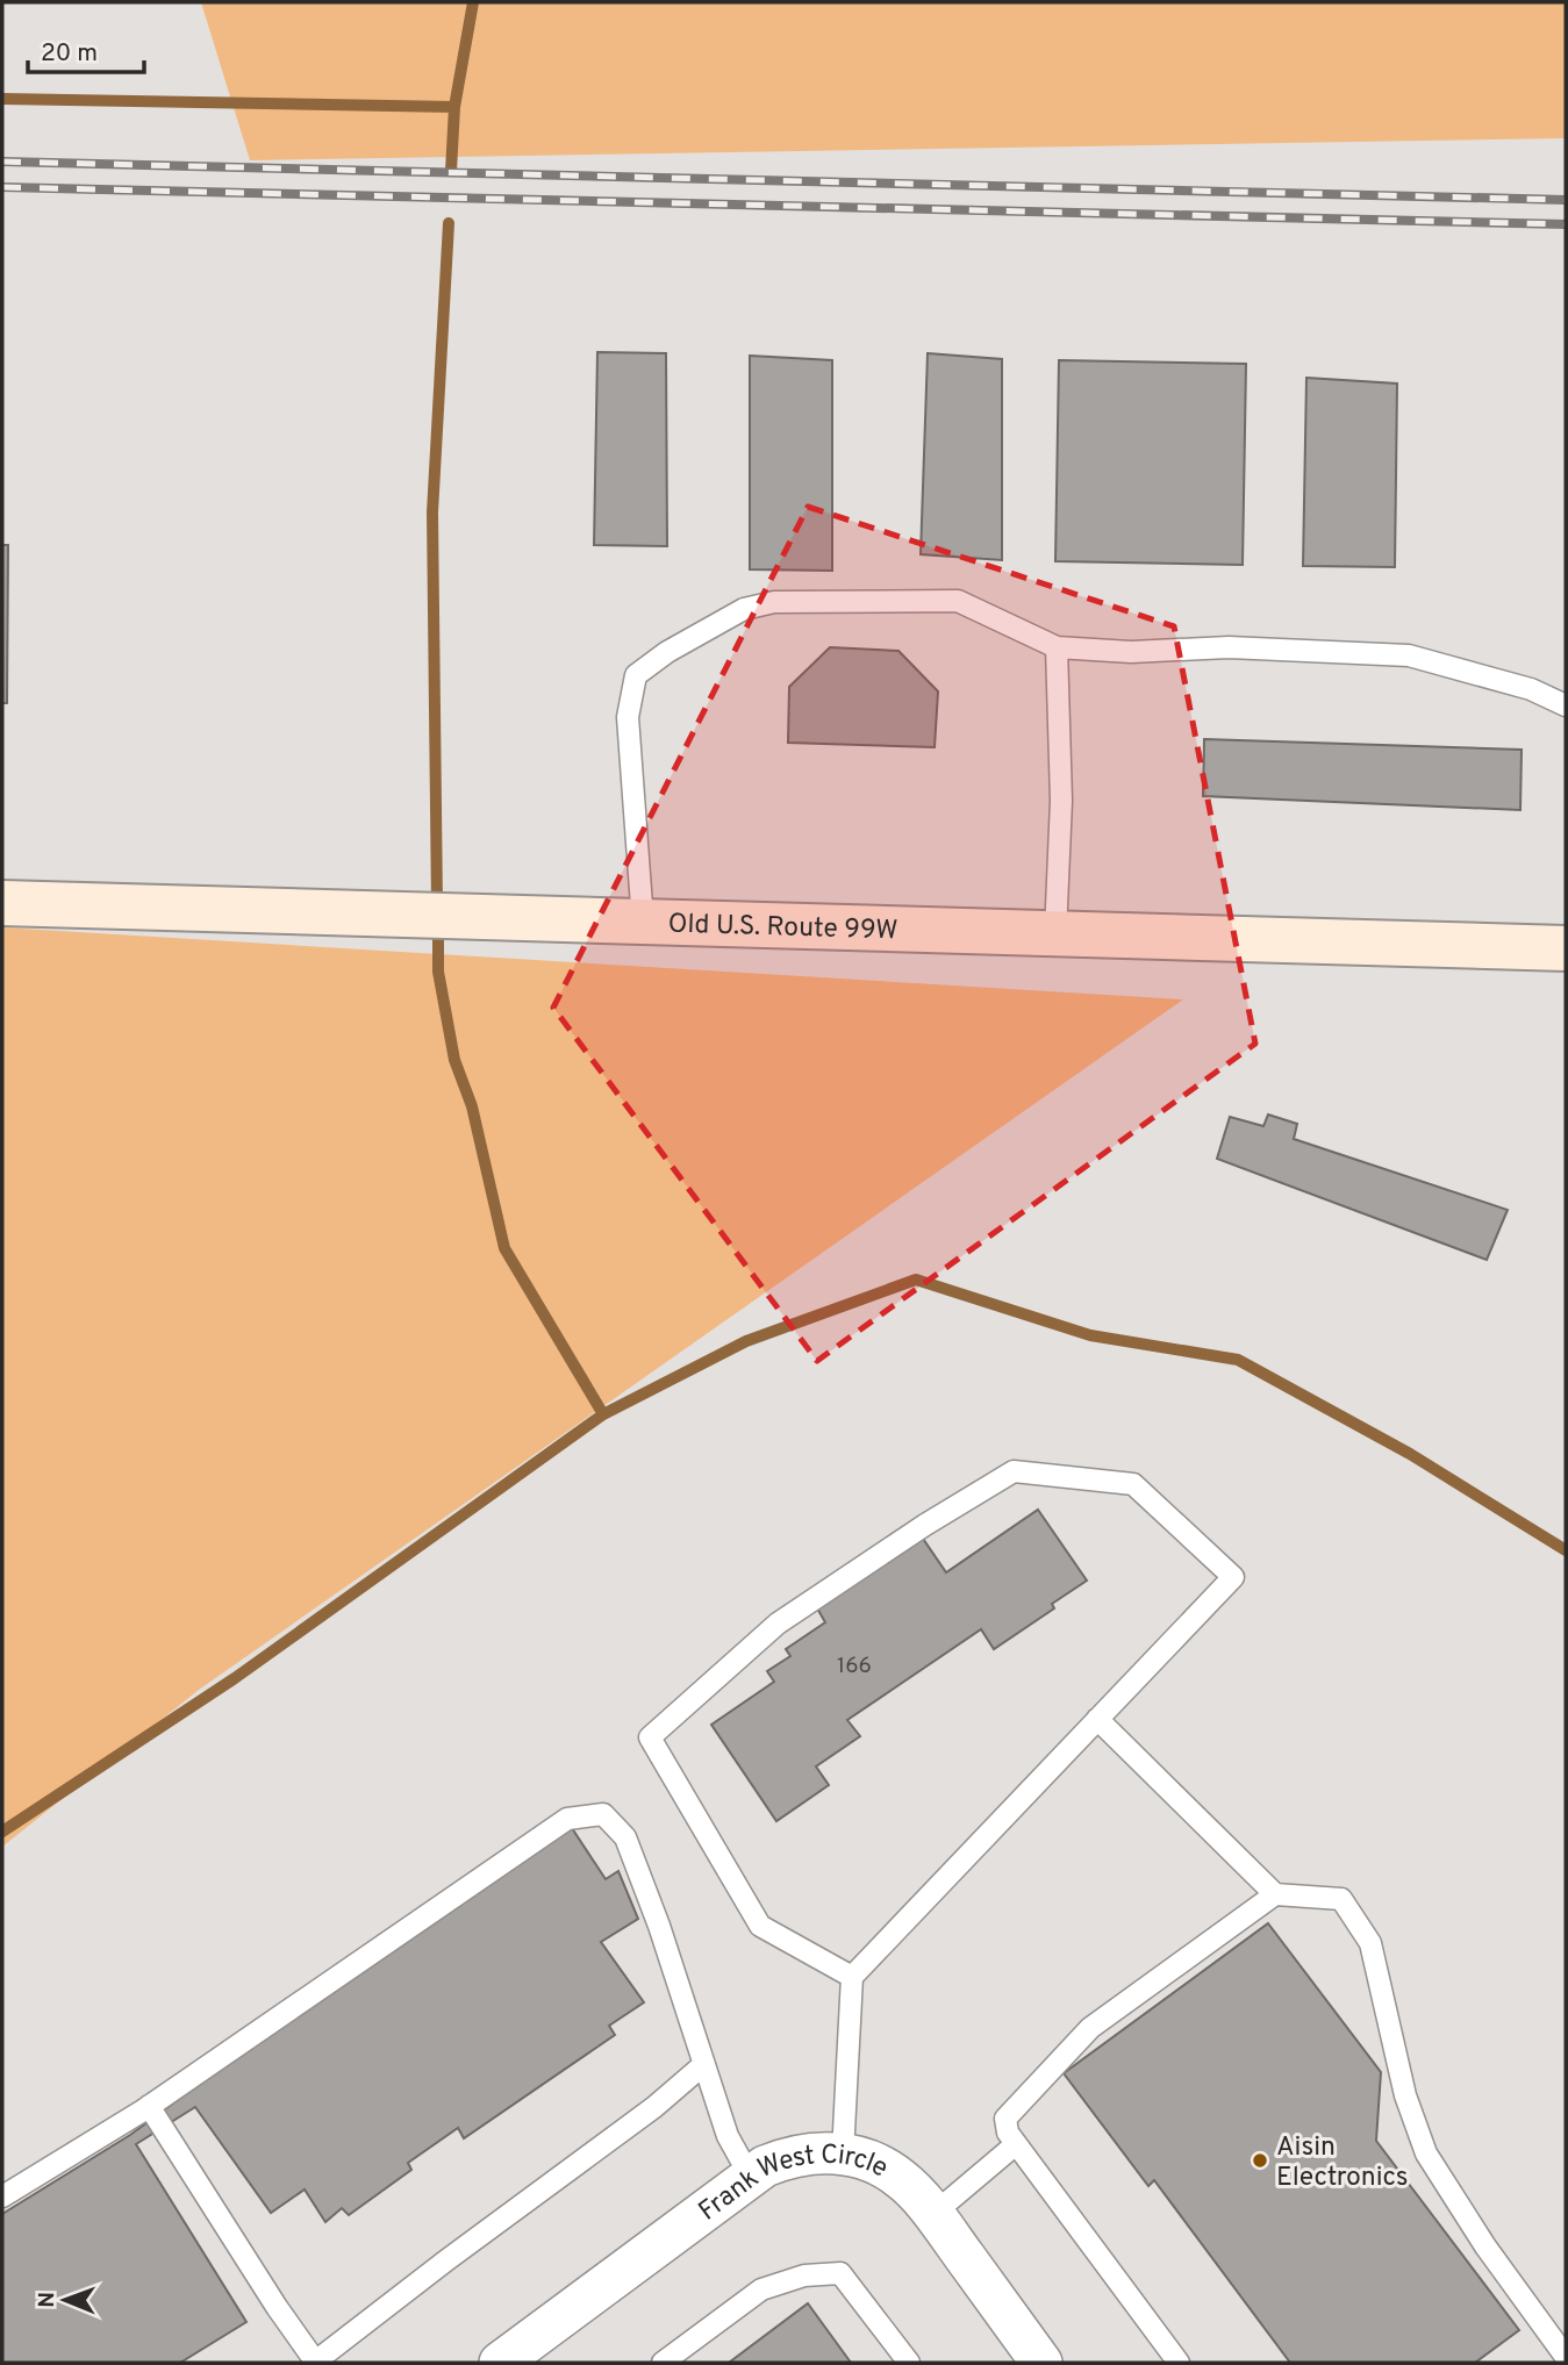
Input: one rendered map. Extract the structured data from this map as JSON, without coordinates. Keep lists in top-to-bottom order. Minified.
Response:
{"streets":{"main road":["Old U.S. Route 99W"],"street":["Frank West Circle"]},"places":["Aisin Electronics"],"house_numbers":["166"],"scale_bar":"20 m","north":"left"}
